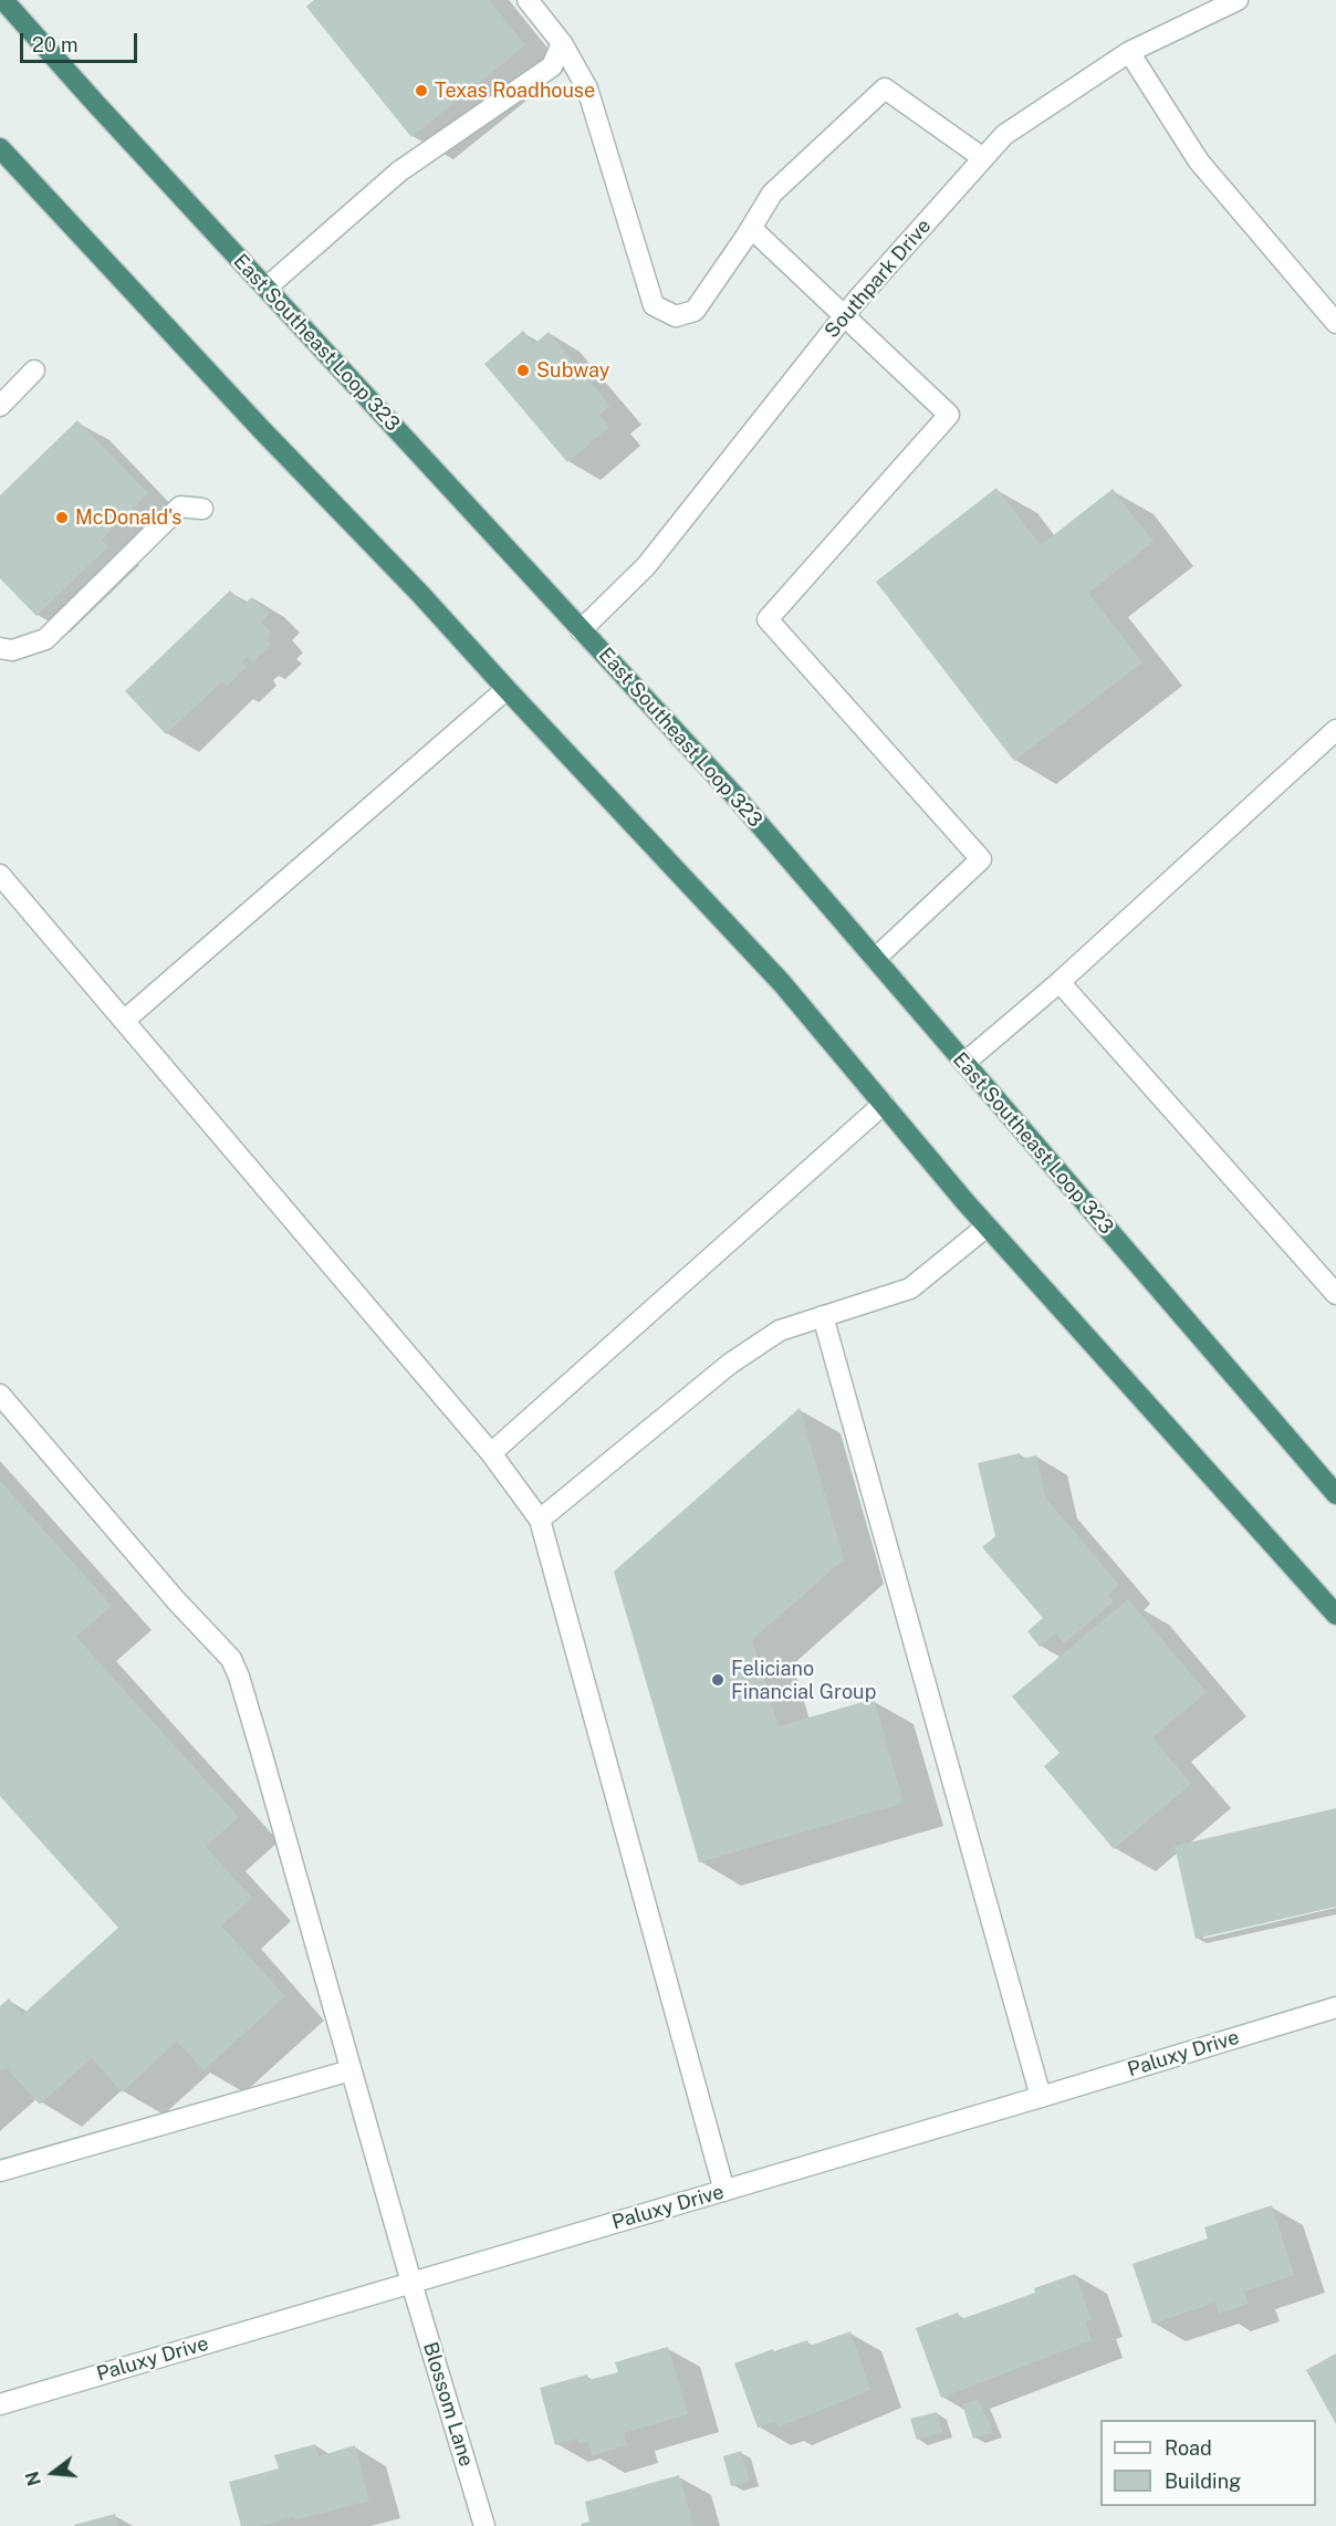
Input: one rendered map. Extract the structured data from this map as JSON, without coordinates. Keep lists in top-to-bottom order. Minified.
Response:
{"streets":{"highway":["East Southeast Loop 323"],"street":["Southpark Drive","Paluxy Drive","Blossom Lane"]},"crossings":[["Southpark Drive","East Southeast Loop 323"],["Paluxy Drive","Blossom Lane"]],"places":["Texas Roadhouse","Subway","McDonald's","Feliciano Financial Group"],"legend":["Road","Building"],"scale_bar":"20 m","north":"left"}
